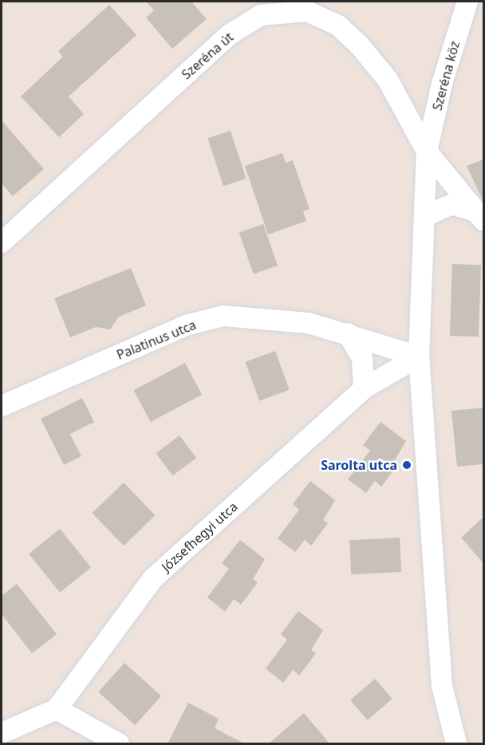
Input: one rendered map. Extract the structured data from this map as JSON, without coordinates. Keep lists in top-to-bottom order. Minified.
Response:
{"streets":{"street":["Szeréna út","Szeréna köz","Palatinus utca","Józsefhegyi utca"]},"crossings":[["Szeréna út","Szeréna köz"],["Palatinus utca","Józsefhegyi utca"]],"places":["Sarolta utca"]}
